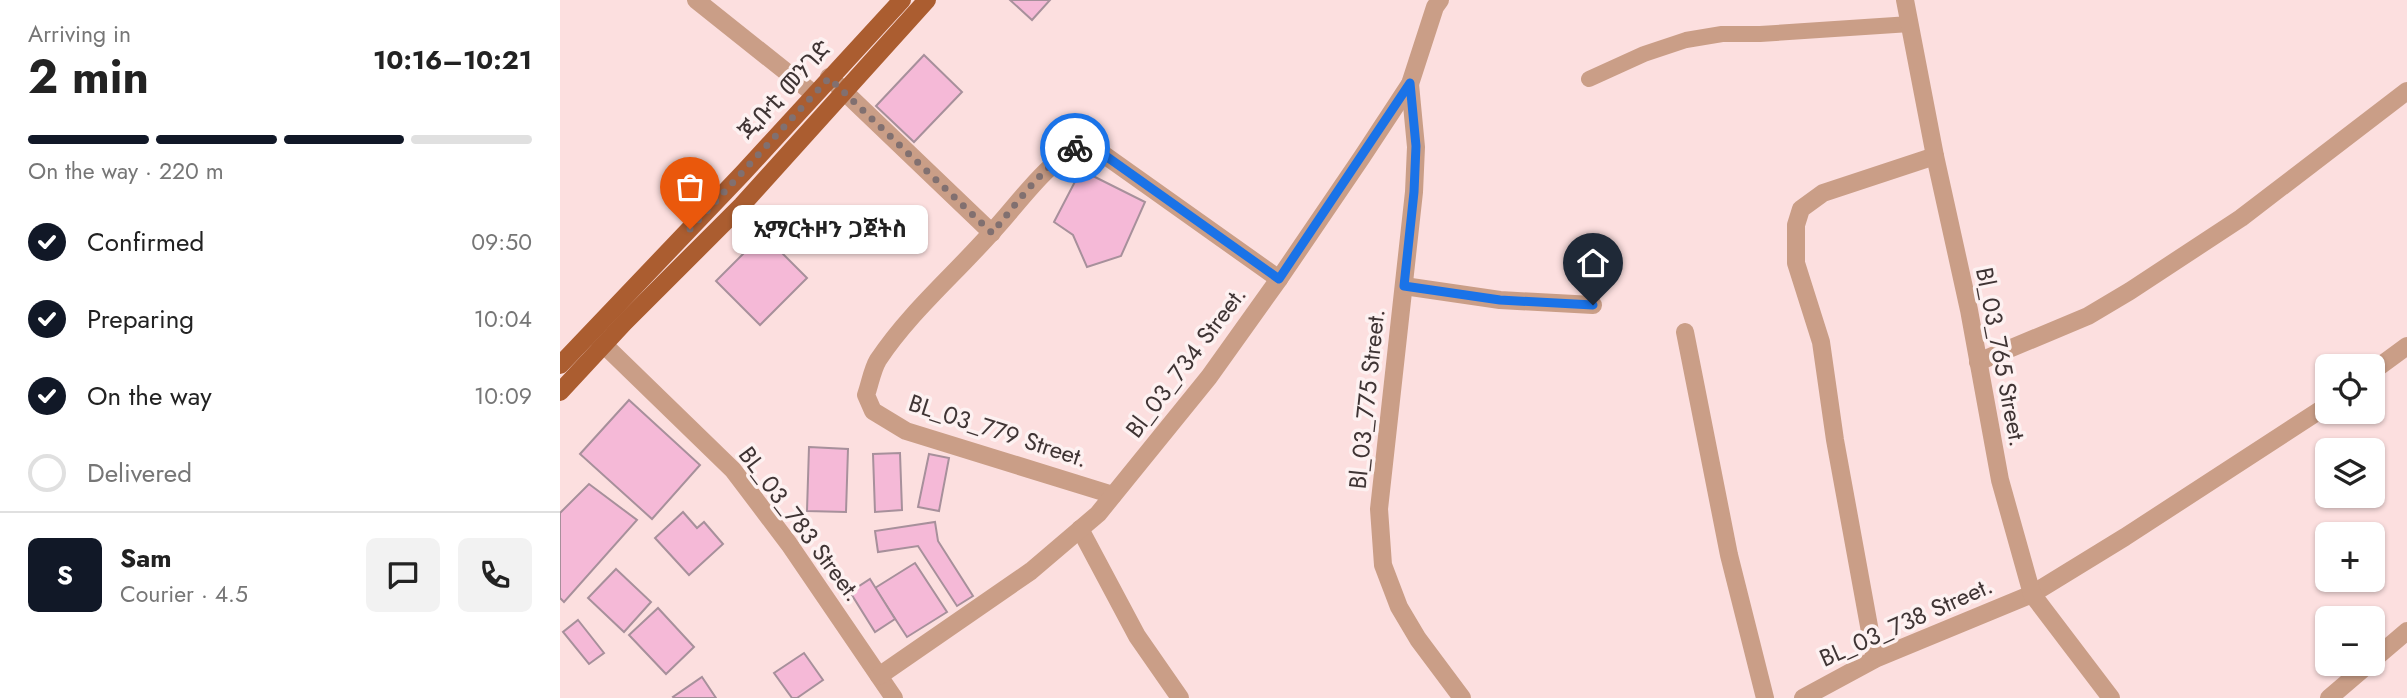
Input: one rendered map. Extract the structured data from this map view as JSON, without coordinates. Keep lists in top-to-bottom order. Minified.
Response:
{"streets":{"main road":["ጂቡቲ መንገድ"],"street":["Bl_03_765 Street.","Bl_03_734 Street.","Bl_03_775 Street.","BL_03_779 Street.","BL_03_783 Street.","BL_03_738 Street."]},"crossings":[["ጂቡቲ መንገድ","BL_03_783 Street."],["Bl_03_765 Street.","BL_03_738 Street."],["Bl_03_734 Street.","Bl_03_775 Street."],["Bl_03_734 Street.","BL_03_779 Street."],["Bl_03_734 Street.","BL_03_783 Street."]],"places":["ኢማርትዞን ጋጀትስ"],"page":{"heading":["2 min","Arriving in","10:16–10:21"],"panel":["Sam","Courier · 4.5"],"bar":"On the way · 220 m","list":[["Confirmed","09:50"],["Preparing","10:04"],["On the way","10:09"],"Delivered"],"bubble":"ኢማርትዞን ጋጀትስ","map_buttons":["+","−"],"round":"S"}}
